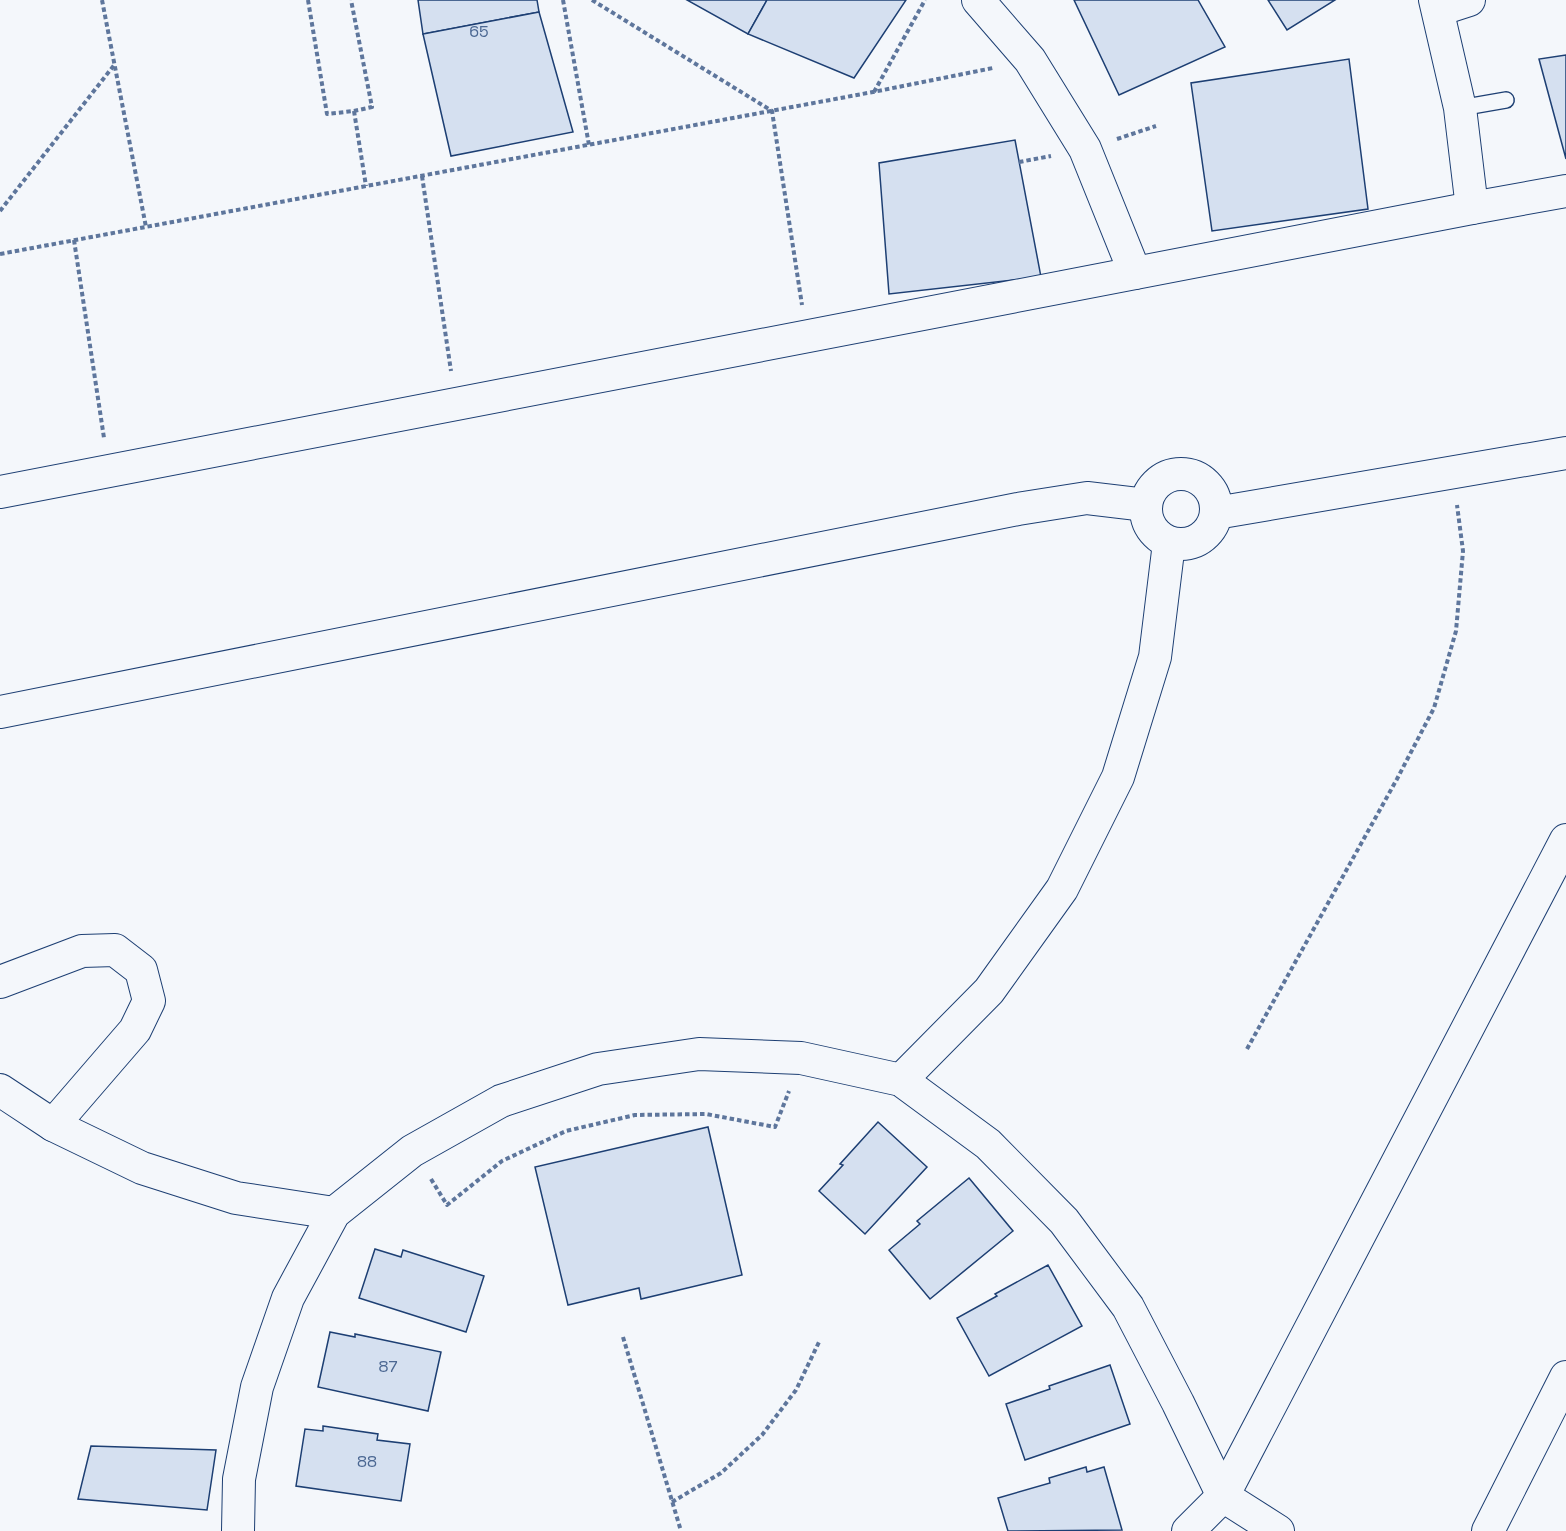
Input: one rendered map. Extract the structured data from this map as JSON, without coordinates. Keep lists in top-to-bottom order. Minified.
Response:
{"house_numbers":["65","87","88"]}
